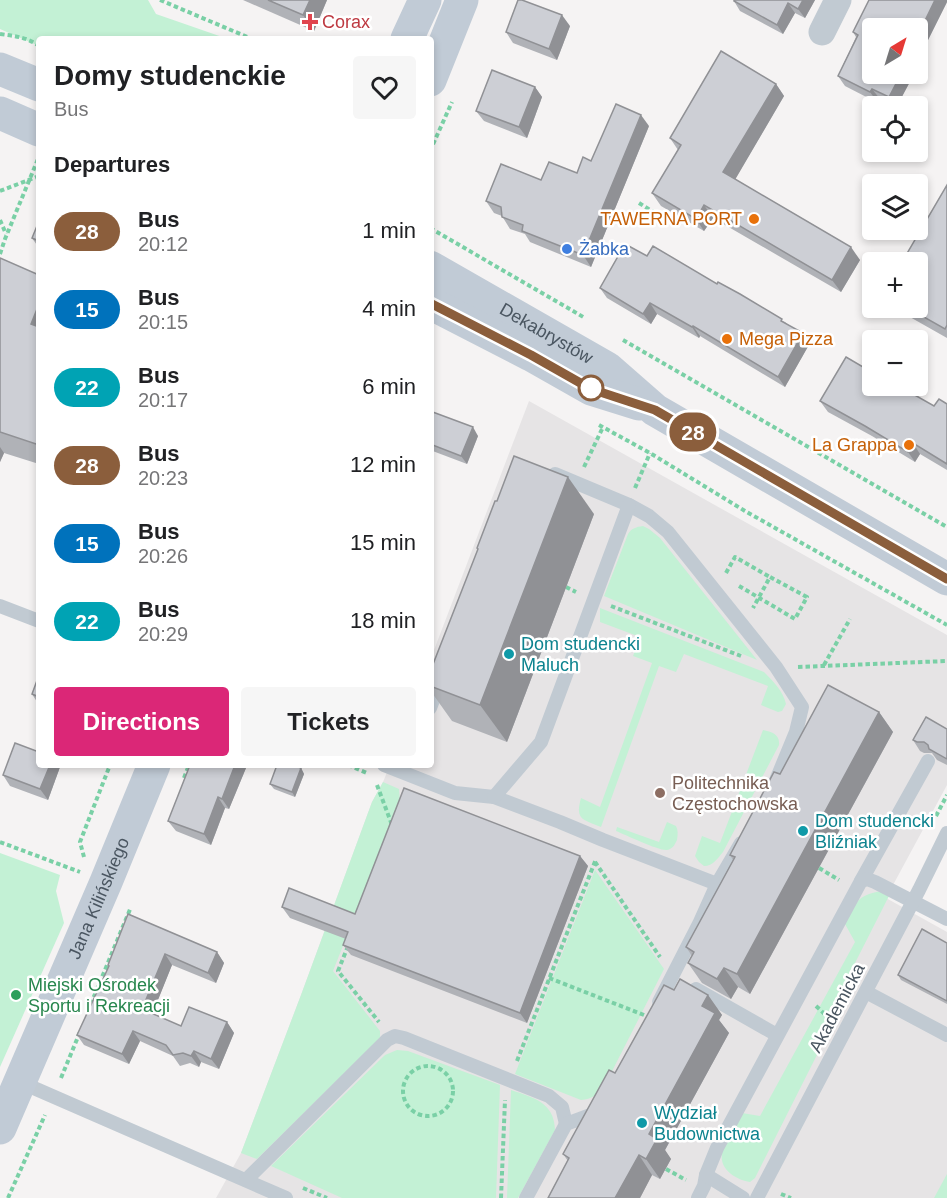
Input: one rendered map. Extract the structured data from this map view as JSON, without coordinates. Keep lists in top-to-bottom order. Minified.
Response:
{"streets":{"street":["Dekabrystów","Jana Kilińskiego"],"lane":["Akademicka"]},"places":{"health":["Corax"],"other":["TAWERNA PORT","Żabka","Mega Pizza","La Grappa","Dom studencki Maluch","Politechnika Częstochowska","Dom studencki Bliźniak","Miejski Ośrodek Sportu i Rekreacji","Wydział Budownictwa"]},"lines":["bus line 28"],"north":"top right","page":{"on_map":"28","map_buttons":["+","−"],"heading":[["Domy studenckie","Bus"],"Departures"],"list":[{"mark":"28","name":"Bus","note":"20:12","value":"1 min"},{"mark":"15","name":"Bus","note":"20:15","value":"4 min"},{"mark":"22","name":"Bus","note":"20:17","value":"6 min"},{"mark":"28","name":"Bus","note":"20:23","value":"12 min"},{"mark":"15","name":"Bus","note":"20:26","value":"15 min"},{"mark":"22","name":"Bus","note":"20:29","value":"18 min"}],"buttons":["Directions","Tickets"]}}
